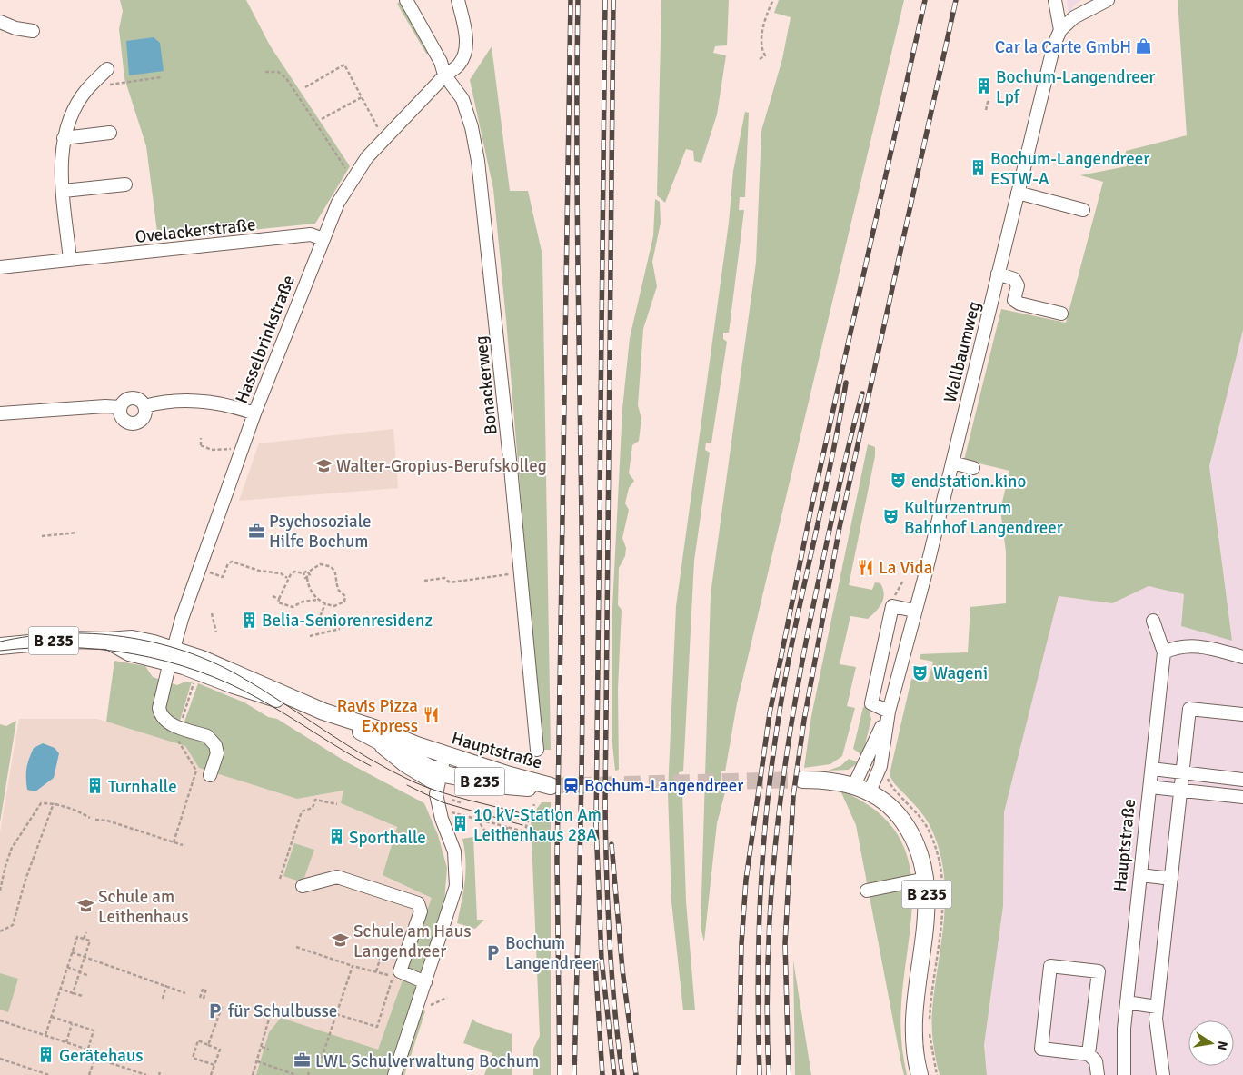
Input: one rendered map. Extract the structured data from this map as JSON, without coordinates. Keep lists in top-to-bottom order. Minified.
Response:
{"streets":{"main road":["B 235","Hauptstraße"],"street":["Ovelackerstraße","Hasselbrinkstraße","Wallbaumweg","Bonackerweg"]},"crossings":[["Ovelackerstraße","Hasselbrinkstraße"],["Hasselbrinkstraße","Bonackerweg"],["Hasselbrinkstraße","Hauptstraße"],["Wallbaumweg","B 235"]],"places":{"shop":["Car la Carte GmbH"],"building":["Bochum-Langendreer Lpf","Bochum-Langendreer ESTW-A","Belia-Seniorenresidenz","Turnhalle","10 kV-Station Am Leithenhaus 28A","Sporthalle","Gerätehaus"],"school or university":["Walter-Gropius-Berufskolleg","Schule am Leithenhaus","Schule am Haus Langendreer"],"theatre":["endstation.kino","Kulturzentrum Bahnhof Langendreer","Wageni"],"office":["Psychosoziale Hilfe Bochum","LWL Schulverwaltung Bochum"],"restaurant":["La Vida","Ravis Pizza Express"],"station":["Bochum-Langendreer"],"parking":["Bochum Langendreer","für Schulbusse"]},"north":"right"}
